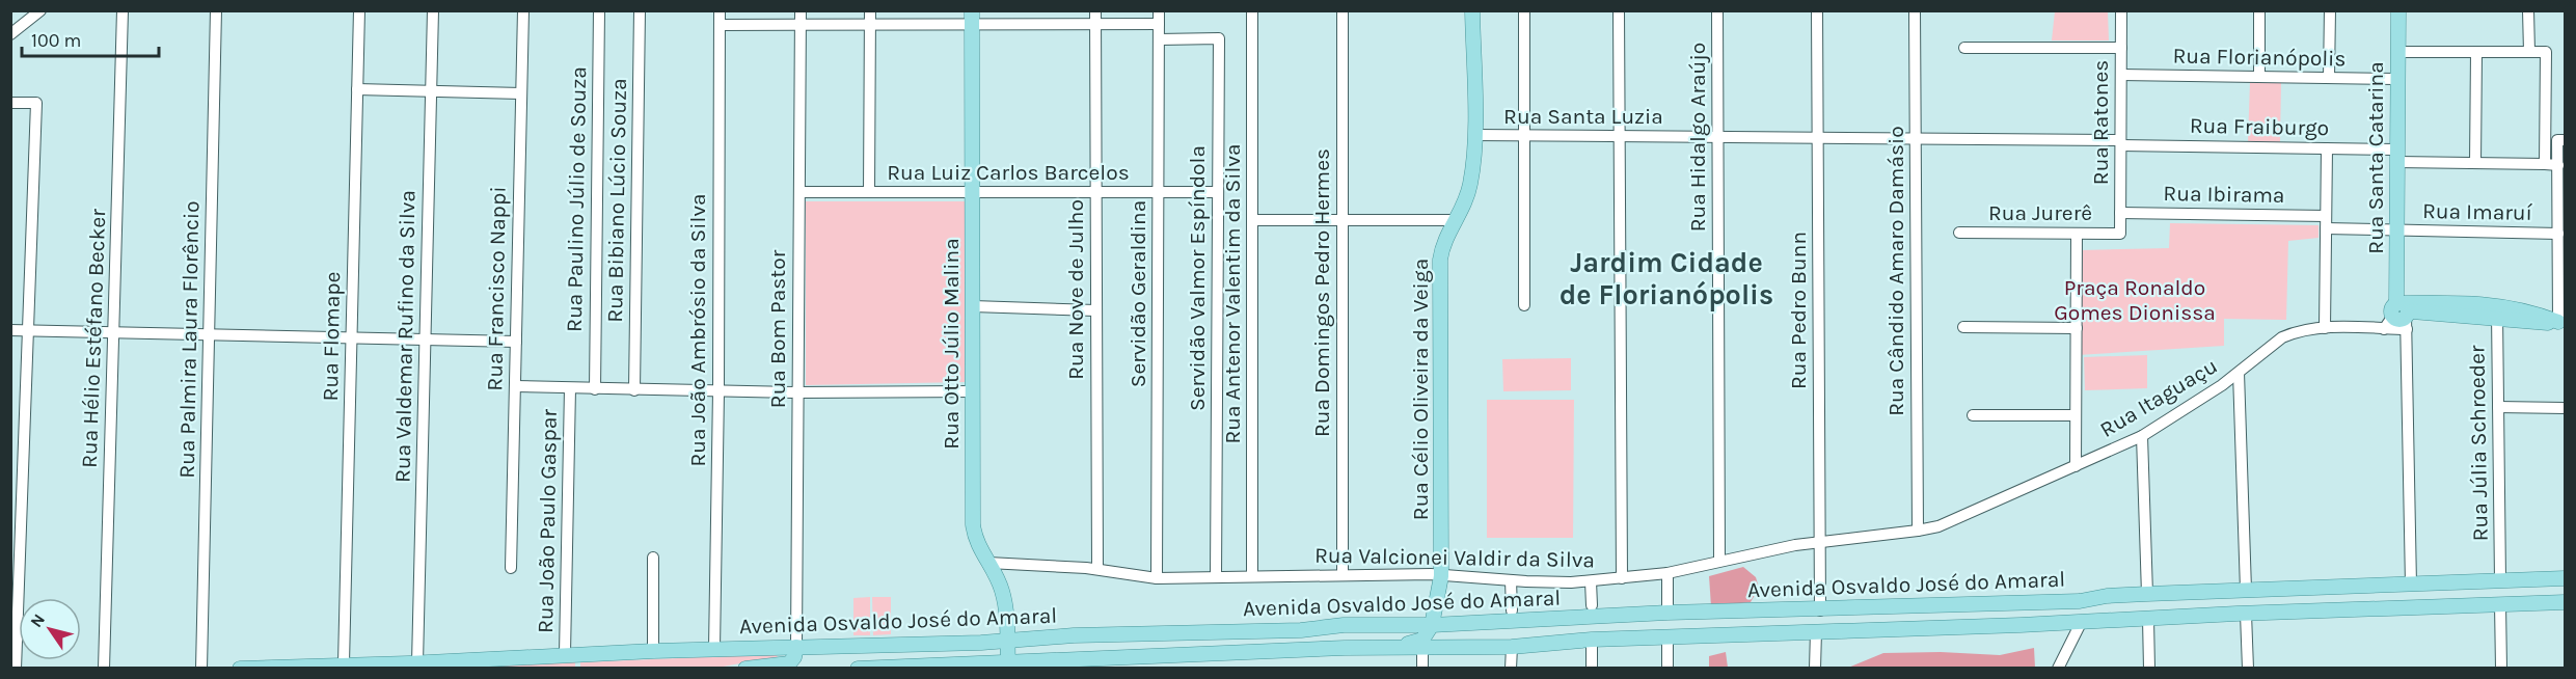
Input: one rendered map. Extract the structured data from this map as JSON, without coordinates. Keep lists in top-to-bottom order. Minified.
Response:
{"streets":{"main road":["Rua Santa Catarina","Rua Otto Júlio Malina","Rua Célio Oliveira da Veiga","Avenida Osvaldo José do Amaral"],"street":["Rua Florianópolis","Rua Santa Luzia","Rua Ratones","Rua Fraiburgo","Rua Hidalgo Araújo","Rua Luiz Carlos Barcelos","Rua Ibirama","Rua Paulino Júlio de Souza","Rua Bibiano Lúcio Souza","Rua Imaruí","Rua Jurerê","Rua Cândido Amaro Damásio","Servidão Valmor Espíndola","Rua Francisco Nappi","Rua Nove de Julho","Rua Domingos Pedro Hermes","Servidão Geraldina","Rua Antenor Valentim da Silva","Rua Pedro Bunn","Rua Bom Pastor","Rua João Ambrósio da Silva","Rua Flomape","Rua Valdemar Rufino da Silva","Rua Hélio Estéfano Becker","Rua Palmira Laura Florêncio","Rua Itaguaçu","Rua Júlia Schroeder","Rua João Paulo Gaspar","Rua Valcionei Valdir da Silva"]},"crossings":[["Rua Florianópolis","Rua Ratones"],["Rua Florianópolis","Rua Santa Catarina"],["Rua Santa Luzia","Rua Fraiburgo"],["Rua Santa Luzia","Rua Hidalgo Araújo"],["Rua Santa Luzia","Rua Cândido Amaro Damásio"],["Rua Santa Luzia","Rua Pedro Bunn"],["Rua Santa Luzia","Rua Célio Oliveira da Veiga"],["Rua Ratones","Rua Fraiburgo"],["Rua Ratones","Rua Ibirama"],["Rua Ratones","Rua Jurerê"],["Rua Fraiburgo","Rua Santa Catarina"],["Rua Fraiburgo","Rua Cândido Amaro Damásio"],["Rua Hidalgo Araújo","Rua Valcionei Valdir da Silva"],["Rua Santa Catarina","Rua Imaruí"],["Rua Santa Catarina","Rua Itaguaçu"],["Rua Santa Catarina","Avenida Osvaldo José do Amaral"],["Rua Luiz Carlos Barcelos","Servidão Valmor Espíndola"],["Rua Luiz Carlos Barcelos","Rua Nove de Julho"],["Rua Luiz Carlos Barcelos","Servidão Geraldina"],["Rua Luiz Carlos Barcelos","Rua Bom Pastor"],["Rua Luiz Carlos Barcelos","Rua Otto Júlio Malina"],["Rua Cândido Amaro Damásio","Rua Itaguaçu"],["Rua Cândido Amaro Damásio","Rua Valcionei Valdir da Silva"],["Servidão Valmor Espíndola","Servidão Geraldina"],["Servidão Valmor Espíndola","Rua Valcionei Valdir da Silva"],["Rua Nove de Julho","Rua Valcionei Valdir da Silva"],["Rua Domingos Pedro Hermes","Rua Valcionei Valdir da Silva"],["Servidão Geraldina","Rua Valcionei Valdir da Silva"],["Rua Antenor Valentim da Silva","Rua Valcionei Valdir da Silva"],["Rua Pedro Bunn","Rua Valcionei Valdir da Silva"],["Rua Pedro Bunn","Avenida Osvaldo José do Amaral"],["Rua Bom Pastor","Avenida Osvaldo José do Amaral"],["Rua João Ambrósio da Silva","Avenida Osvaldo José do Amaral"],["Rua Flomape","Avenida Osvaldo José do Amaral"],["Rua Valdemar Rufino da Silva","Avenida Osvaldo José do Amaral"],["Rua Otto Júlio Malina","Rua Valcionei Valdir da Silva"],["Rua Otto Júlio Malina","Avenida Osvaldo José do Amaral"],["Rua Célio Oliveira da Veiga","Rua Valcionei Valdir da Silva"],["Rua Célio Oliveira da Veiga","Avenida Osvaldo José do Amaral"],["Rua Itaguaçu","Rua Valcionei Valdir da Silva"],["Rua Júlia Schroeder","Avenida Osvaldo José do Amaral"],["Rua João Paulo Gaspar","Avenida Osvaldo José do Amaral"]],"districts":["Jardim Cidade de Florianópolis"],"parks":["Praça Ronaldo Gomes Dionissa"],"scale_bar":"100 m","north":"top left"}
